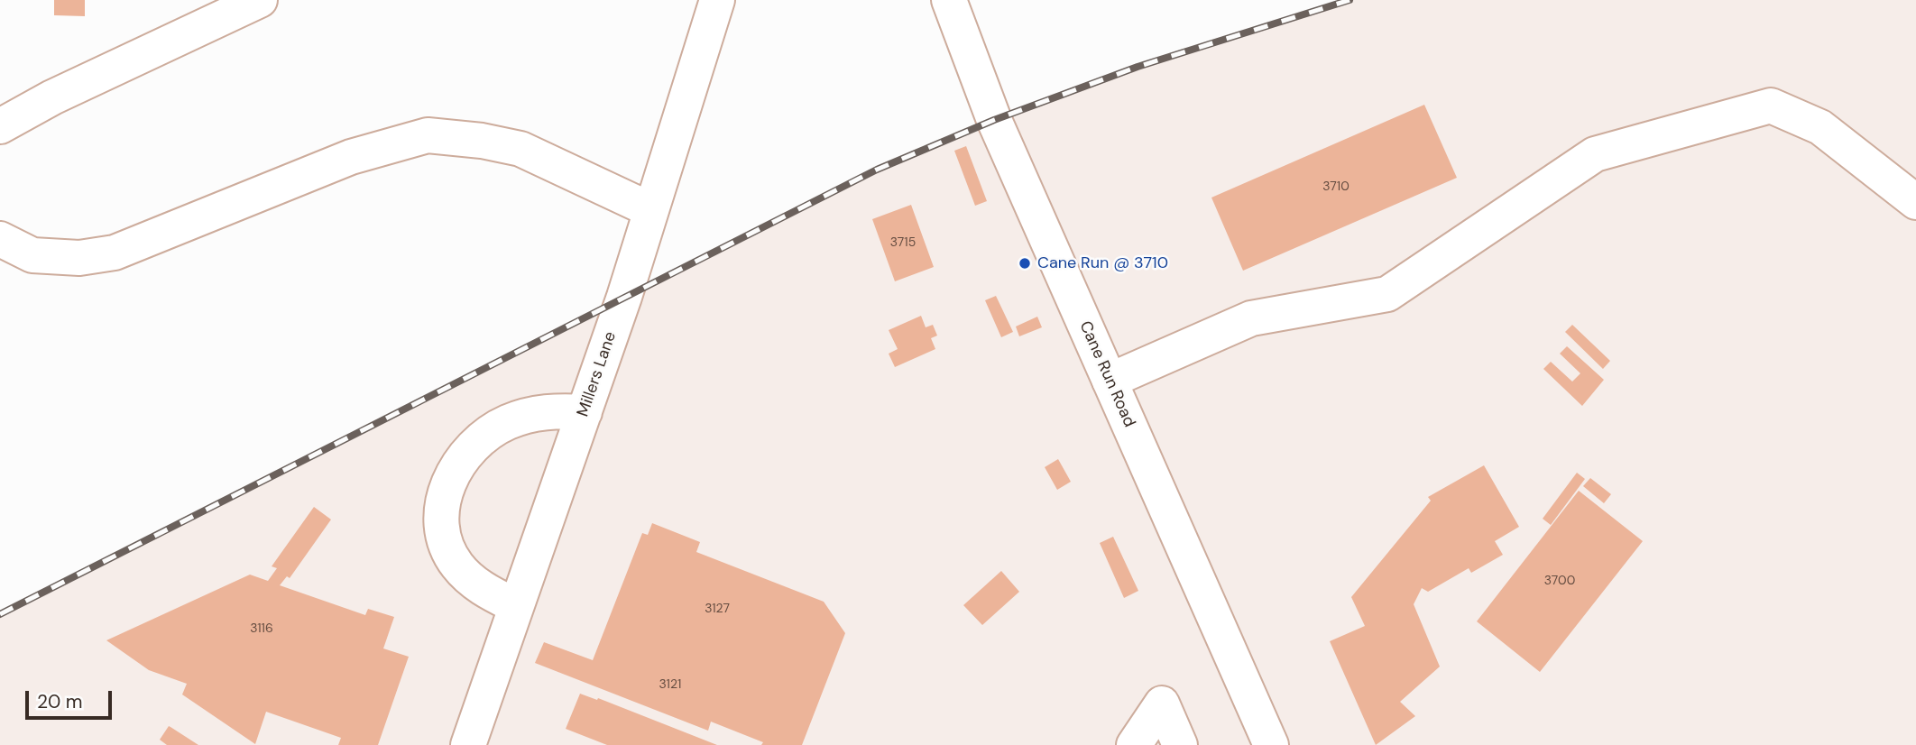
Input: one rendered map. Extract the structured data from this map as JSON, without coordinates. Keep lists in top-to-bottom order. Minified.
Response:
{"streets":{"main road":["Millers Lane","Cane Run Road"]},"places":["Cane Run @ 3710"],"house_numbers":["3710","3715","3700","3127","3116","3121"],"scale_bar":"20 m"}
